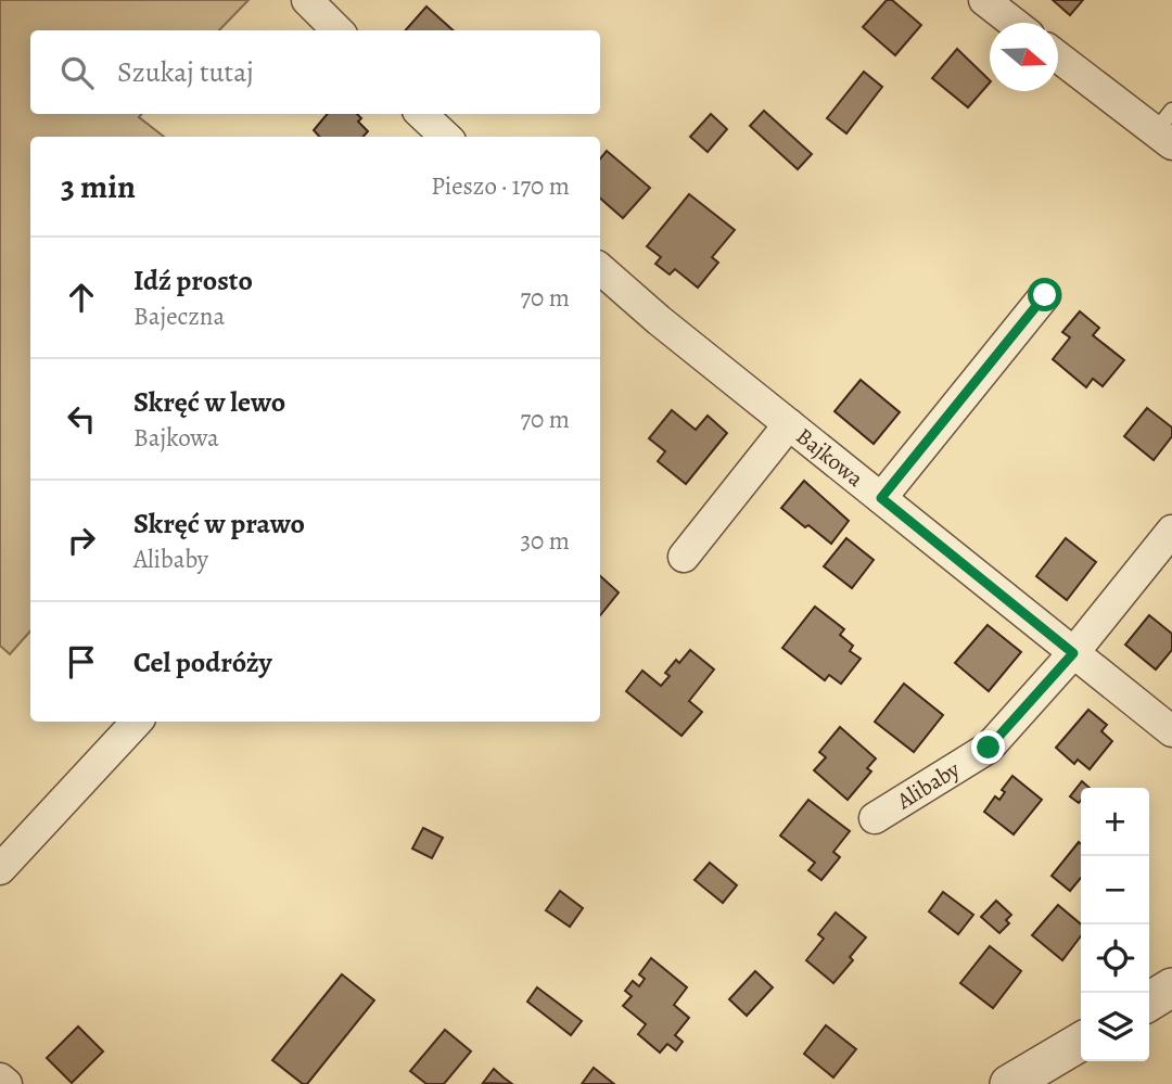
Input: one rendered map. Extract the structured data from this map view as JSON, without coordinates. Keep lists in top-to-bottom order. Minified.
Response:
{"streets":{"street":["Bajkowa","Alibaby"]},"crossings":[["Bajkowa","Alibaby"]],"north":"right","page":{"search":"Szukaj tutaj","heading":["3 min","Pieszo · 170 m"],"list":[["Idź prosto","Bajeczna","70 m"],["Skręć w lewo","Bajkowa","70 m"],["Skręć w prawo","Alibaby","30 m"],"Cel podróży"],"map_buttons":["+","−"]}}
